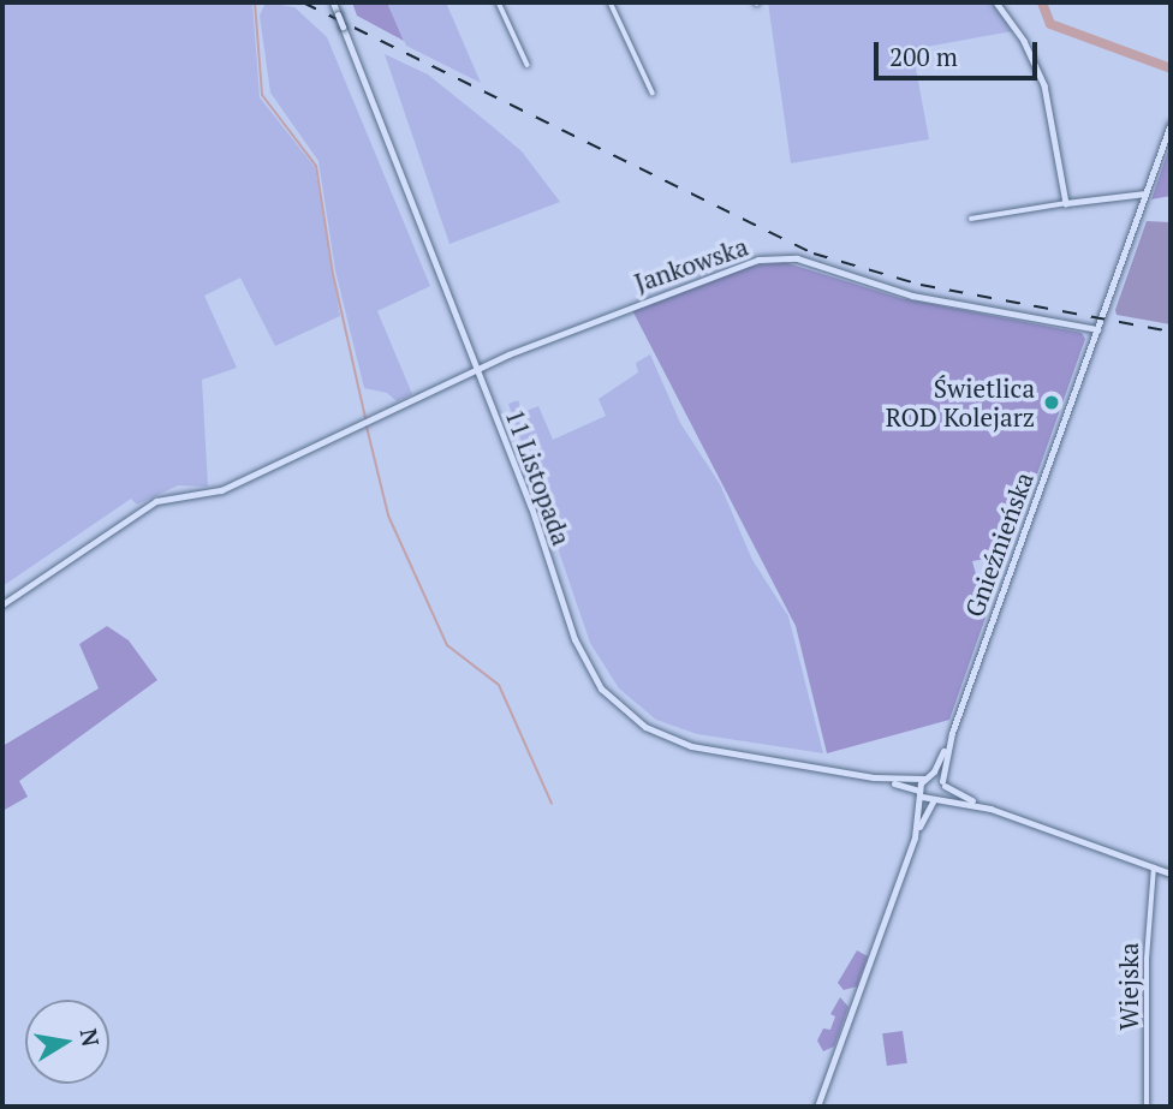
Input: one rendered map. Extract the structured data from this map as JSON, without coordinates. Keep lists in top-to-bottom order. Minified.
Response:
{"streets":{"main road":["11 Listopada","Gnieźnieńska"],"street":["Jankowska","Wiejska"]},"crossings":[["Jankowska","11 Listopada"],["Jankowska","Gnieźnieńska"],["11 Listopada","Gnieźnieńska"]],"places":["Świetlica ROD Kolejarz"],"scale_bar":"200 m","north":"right"}
